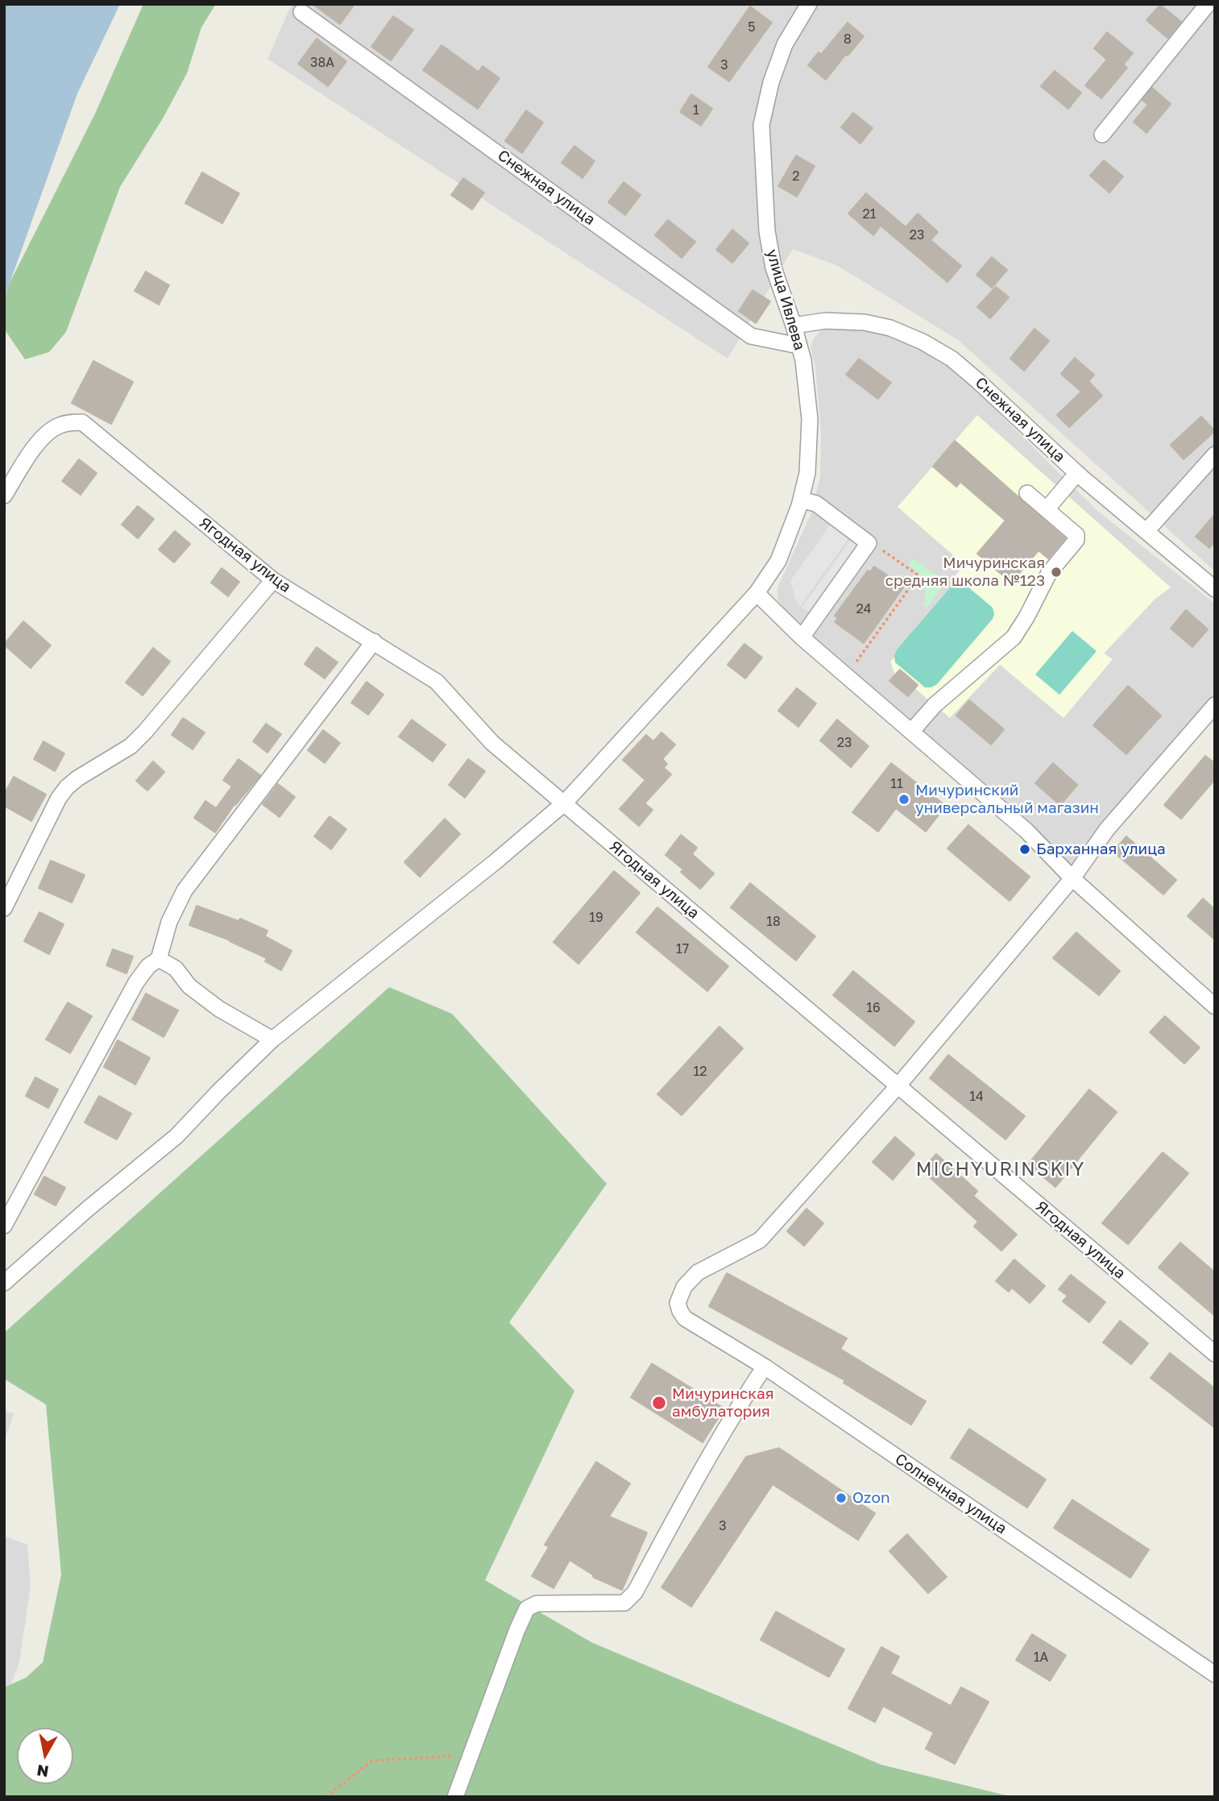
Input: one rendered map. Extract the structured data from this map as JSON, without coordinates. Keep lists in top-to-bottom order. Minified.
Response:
{"streets":{"street":["Снежная улица","улица Ивлева","Ягодная улица","Солнечная улица"]},"crossings":[["Снежная улица","улица Ивлева"],["улица Ивлева","Ягодная улица"],["Ягодная улица","Солнечная улица"]],"districts":["MICHYURINSKIY"],"places":["Мичуринская средняя школа №123","Мичуринский универсальный магазин","Барханная улица","Мичуринская амбулатория","Ozon"],"house_numbers":["5","8","38А","3","1","2","21","23","24","23","11","19","18","17","16","12","14","3","1А"],"north":"bottom"}
